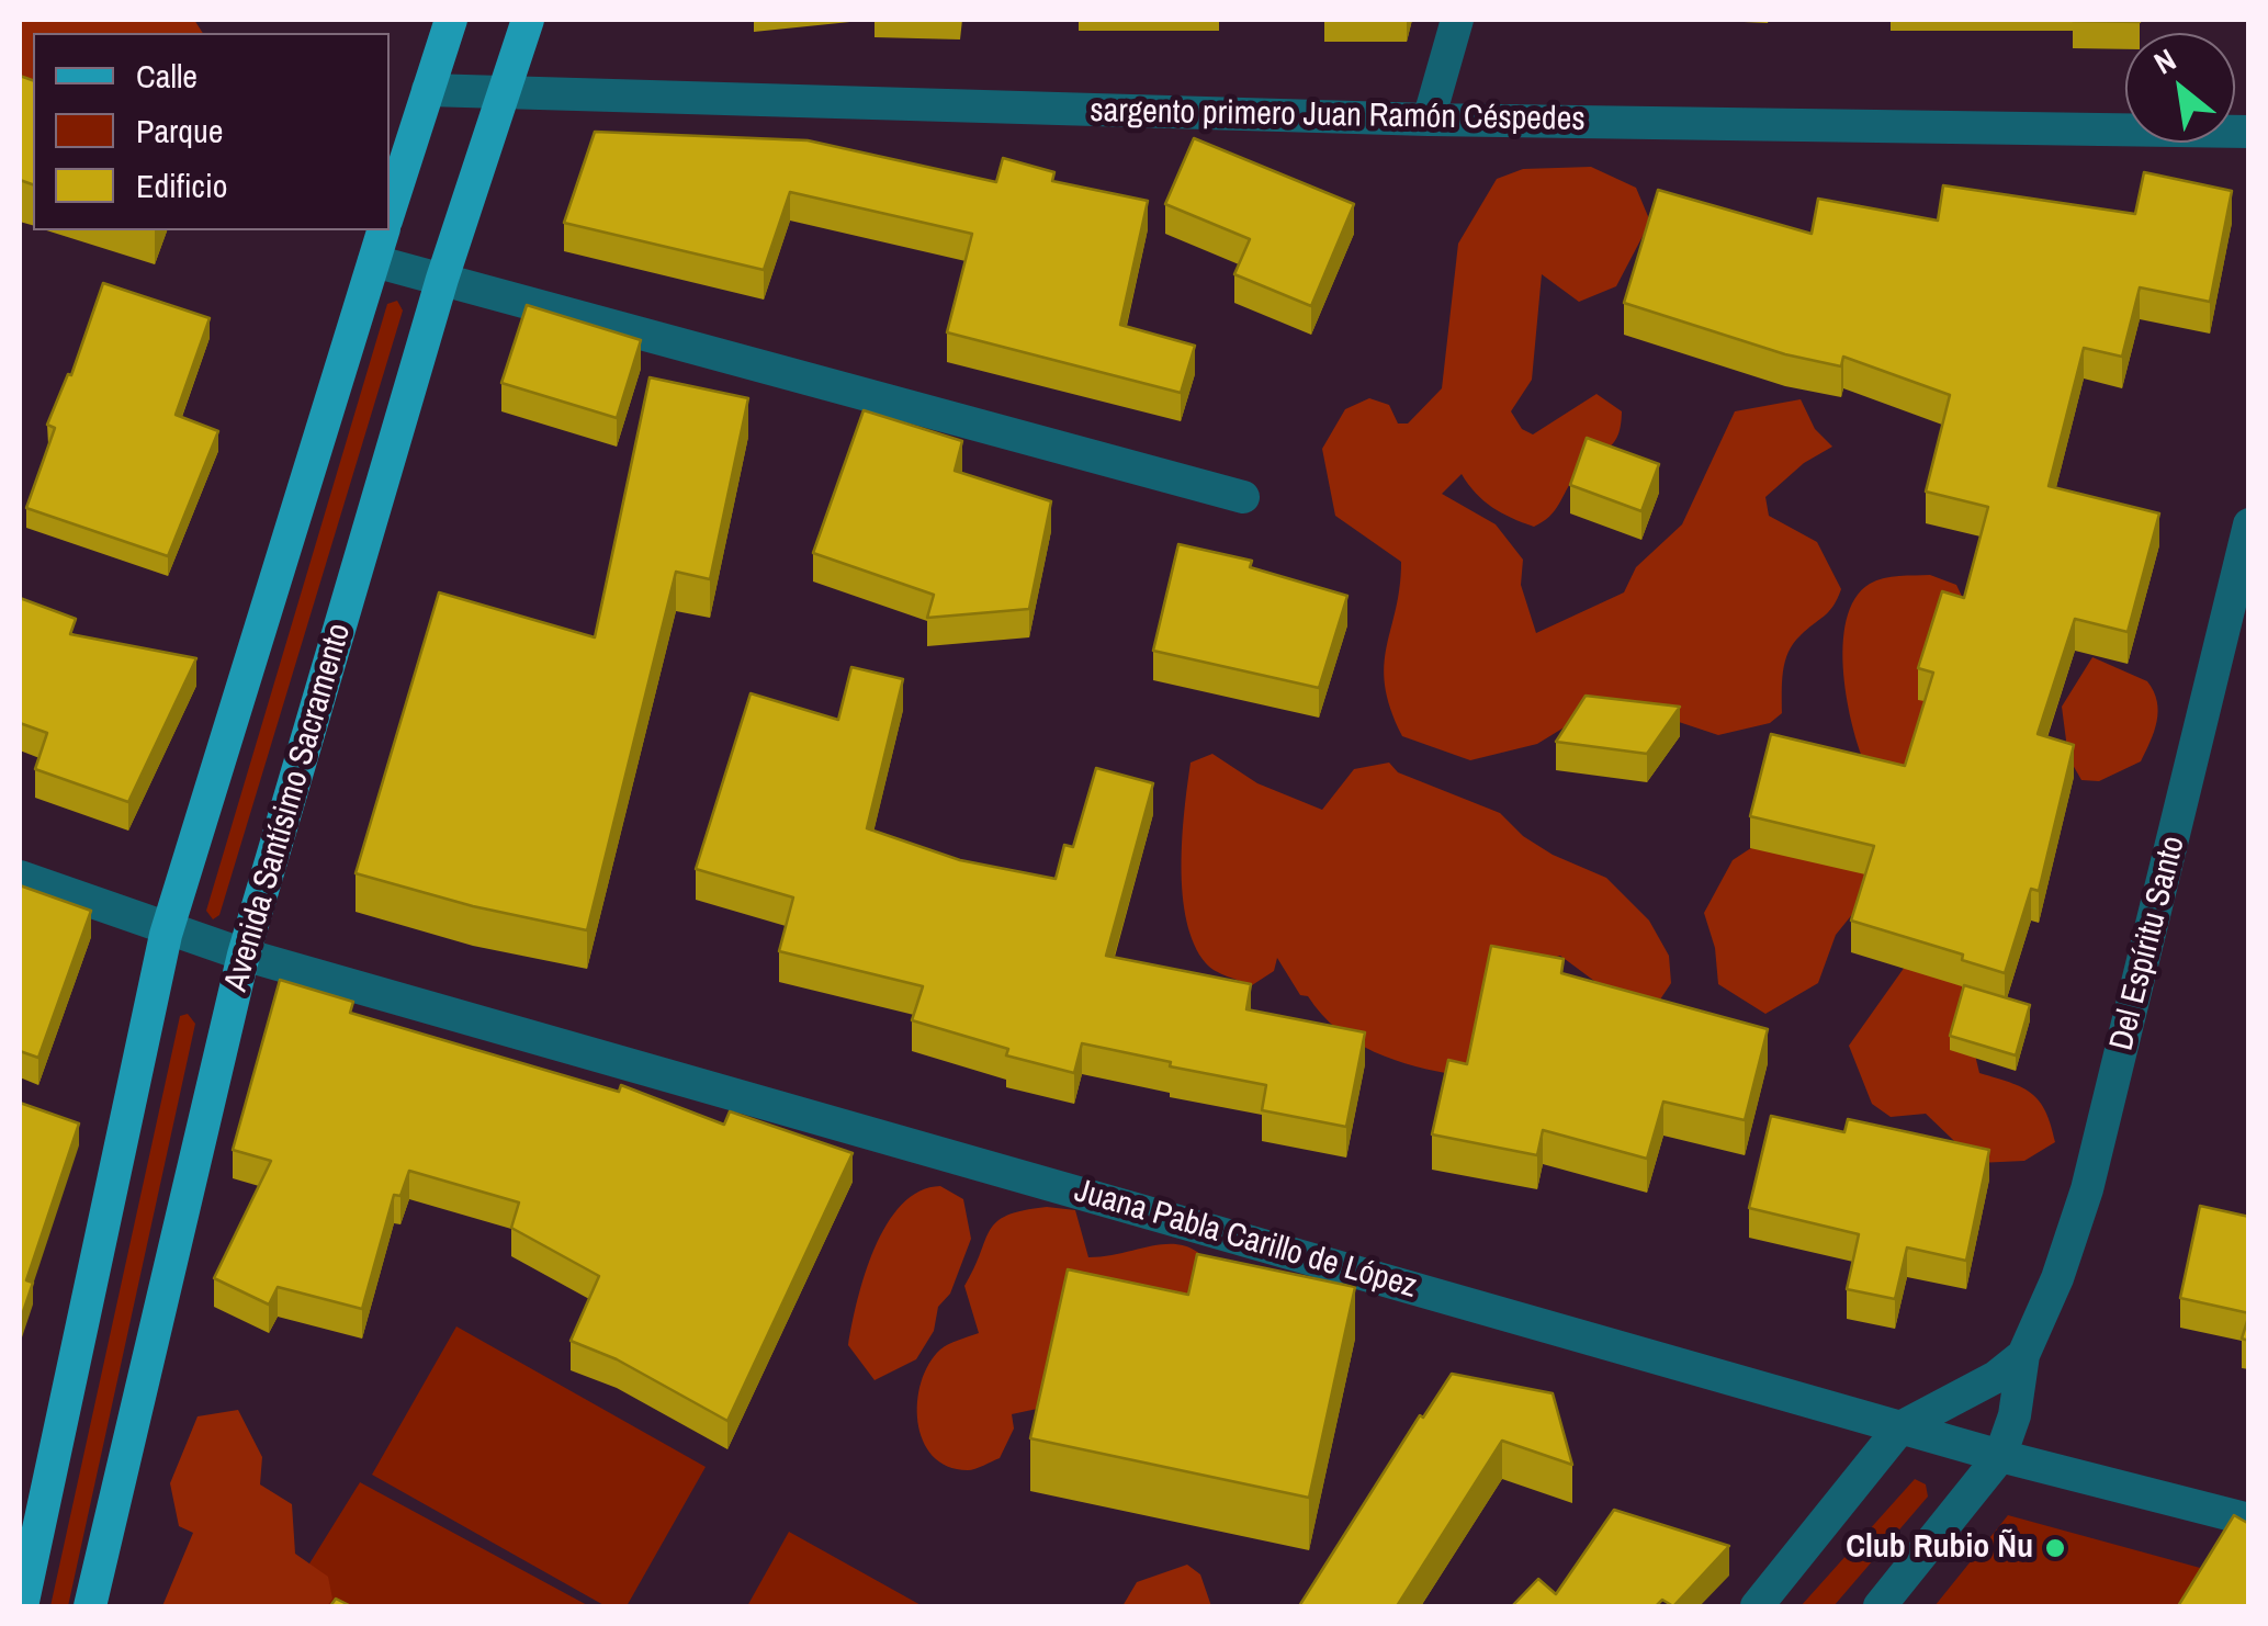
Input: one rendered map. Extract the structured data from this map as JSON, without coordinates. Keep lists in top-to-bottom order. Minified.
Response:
{"streets":{"main road":["Avenida Santísimo Sacramento"],"street":["sargento primero Juan Ramón Céspedes","Del Espíritu Santo","Juana Pabla Carillo de López"]},"crossings":[["sargento primero Juan Ramón Céspedes","Avenida Santísimo Sacramento"],["Avenida Santísimo Sacramento","Juana Pabla Carillo de López"],["Del Espíritu Santo","Juana Pabla Carillo de López"]],"places":["Club Rubio Ñu"],"legend":["Calle","Parque","Edificio"],"north":"top left"}
